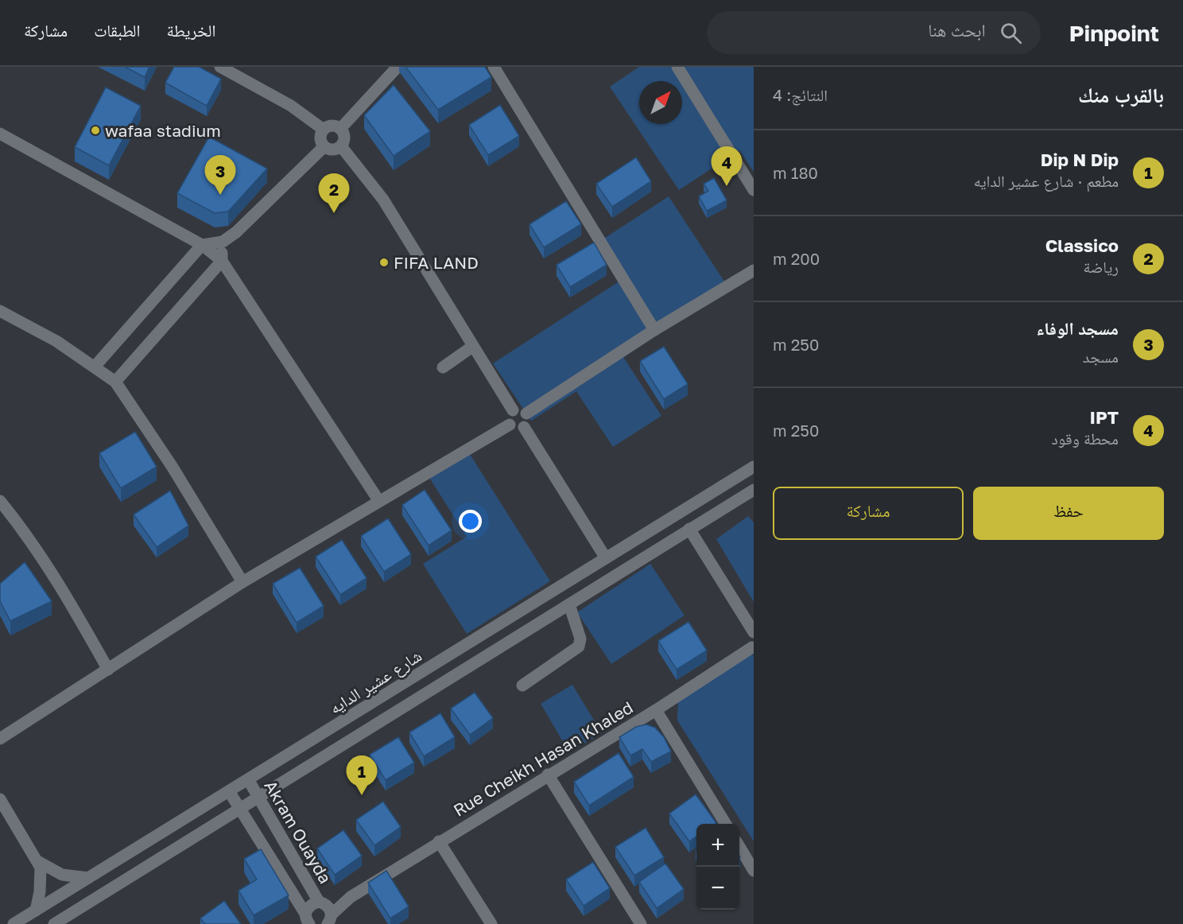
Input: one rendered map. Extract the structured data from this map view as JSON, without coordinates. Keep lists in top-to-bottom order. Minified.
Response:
{"streets":{"street":["شارع عشير الدايه","Rue Cheikh Hasan Khaled","Akram Ouayda"]},"crossings":[["شارع عشير الدايه","Akram Ouayda"],["Rue Cheikh Hasan Khaled","Akram Ouayda"]],"places":["wafaa stadium","FIFA LAND"],"north":"top right","page":{"header":"Pinpoint","search":"ابحث هنا","nav":["الخريطة","الطبقات","مشاركة"],"heading":["بالقرب منك","النتائج: 4"],"list":[{"mark":"1","name":"Dip N Dip","note":"مطعم · شارع عشير الدايه","value":"180 m"},{"mark":"2","name":"Classico","note":"رياضة","value":"200 m"},{"mark":"3","name":"مسجد الوفاء","note":"مسجد","value":"250 m"},{"mark":"4","name":"IPT","note":"محطة وقود","value":"250 m"}],"pins":["4","3","2","1"],"buttons":["حفظ","مشاركة"],"map_buttons":["+","−"]}}
